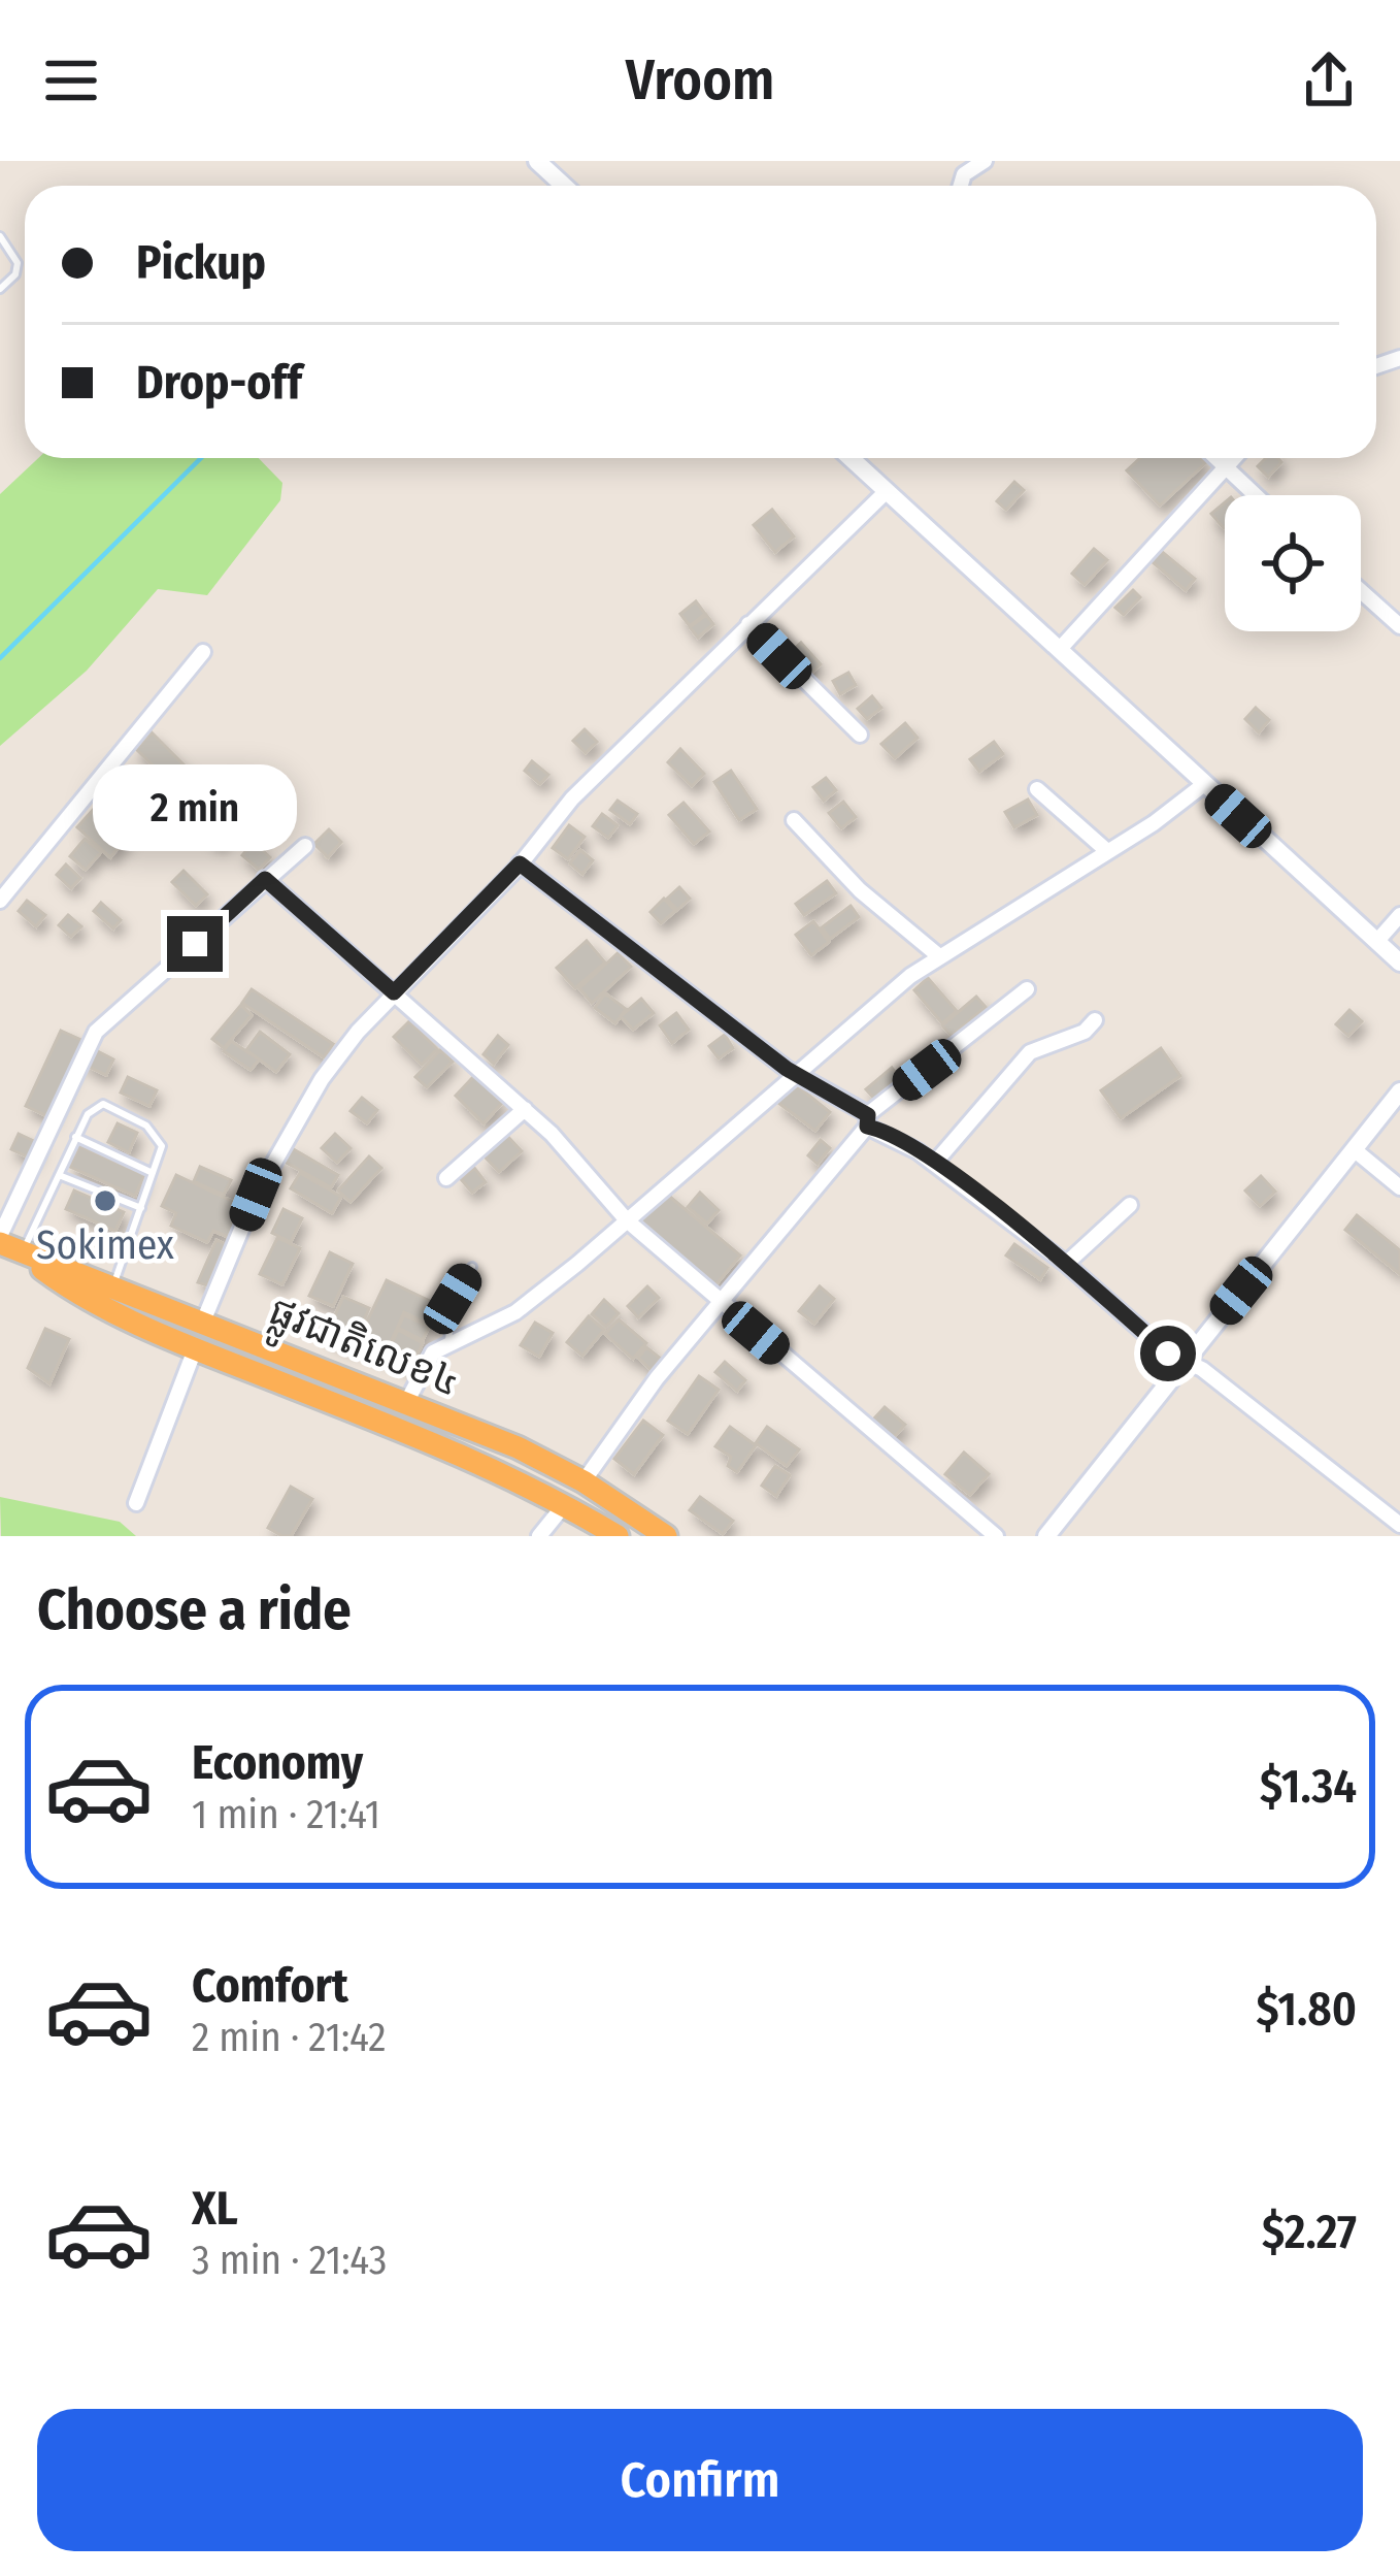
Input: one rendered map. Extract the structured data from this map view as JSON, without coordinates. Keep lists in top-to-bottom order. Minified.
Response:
{"streets":{"highway":["ផ្លូវជាតិលេខ៤"]},"places":["Sokimex"],"page":{"header":"Vroom","banner":["Pickup","Drop-off"],"bubble":"2 min","heading":"Choose a ride","list":[{"name":"Economy","note":"1 min · 21:41","value":"$1.34"},{"name":"Comfort","note":"2 min · 21:42","value":"$1.80"},{"name":"XL","note":"3 min · 21:43","value":"$2.27"}],"buttons":"Confirm"}}
